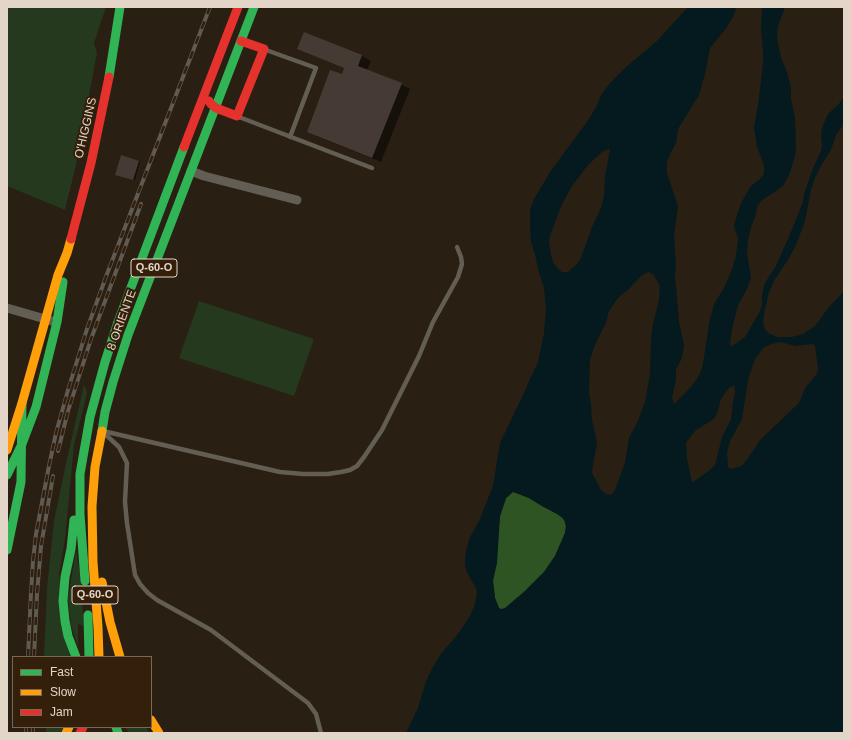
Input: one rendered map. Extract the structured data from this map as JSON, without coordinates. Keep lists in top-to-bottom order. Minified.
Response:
{"streets":{"main road":["O'HIGGINS","Q-60-O","8 ORIENTE"]},"legend":["Fast","Slow","Jam"]}
